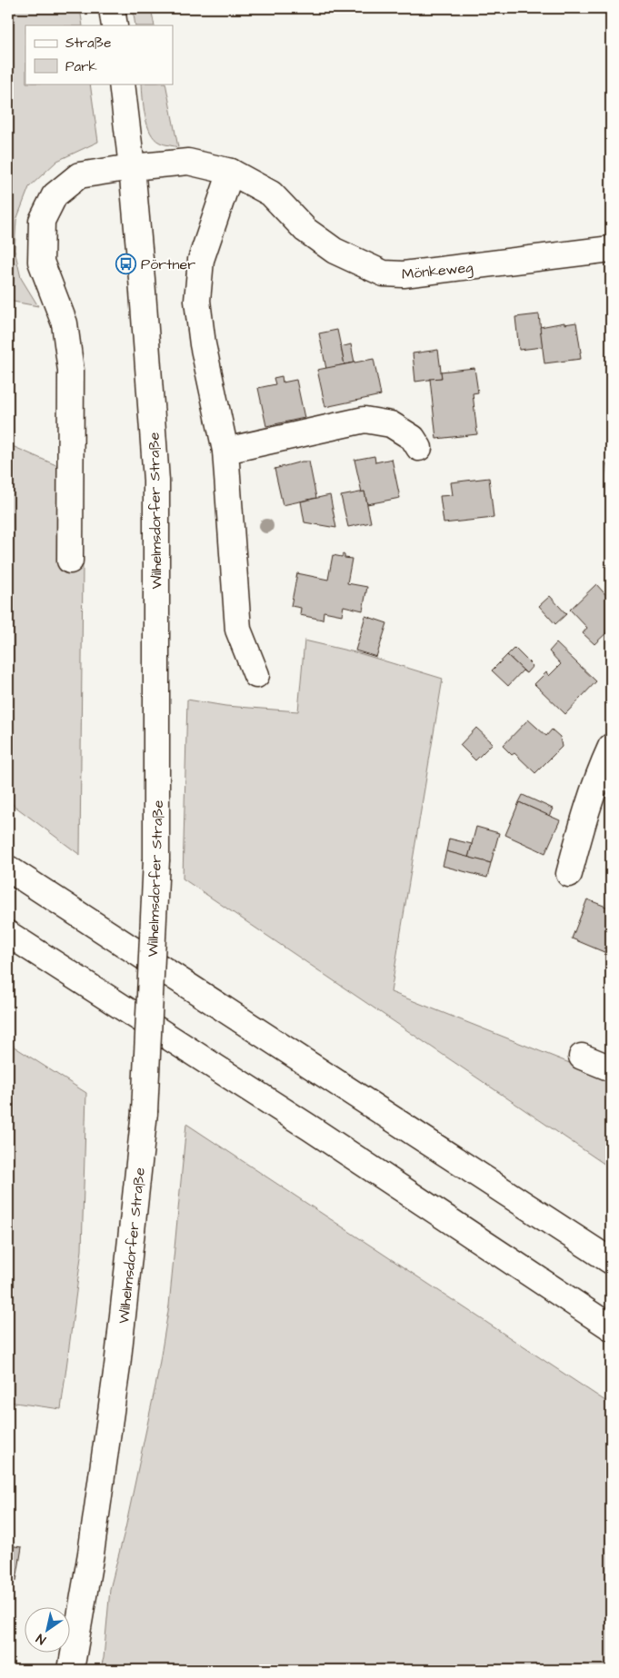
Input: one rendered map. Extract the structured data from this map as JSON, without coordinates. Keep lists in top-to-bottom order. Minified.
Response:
{"streets":{"main road":["Mönkeweg","Wilhelmsdorfer Straße"]},"crossings":[["Mönkeweg","Wilhelmsdorfer Straße"]],"places":{"bus stop":["Pörtner"]},"legend":["Straße","Park"],"north":"bottom left"}
